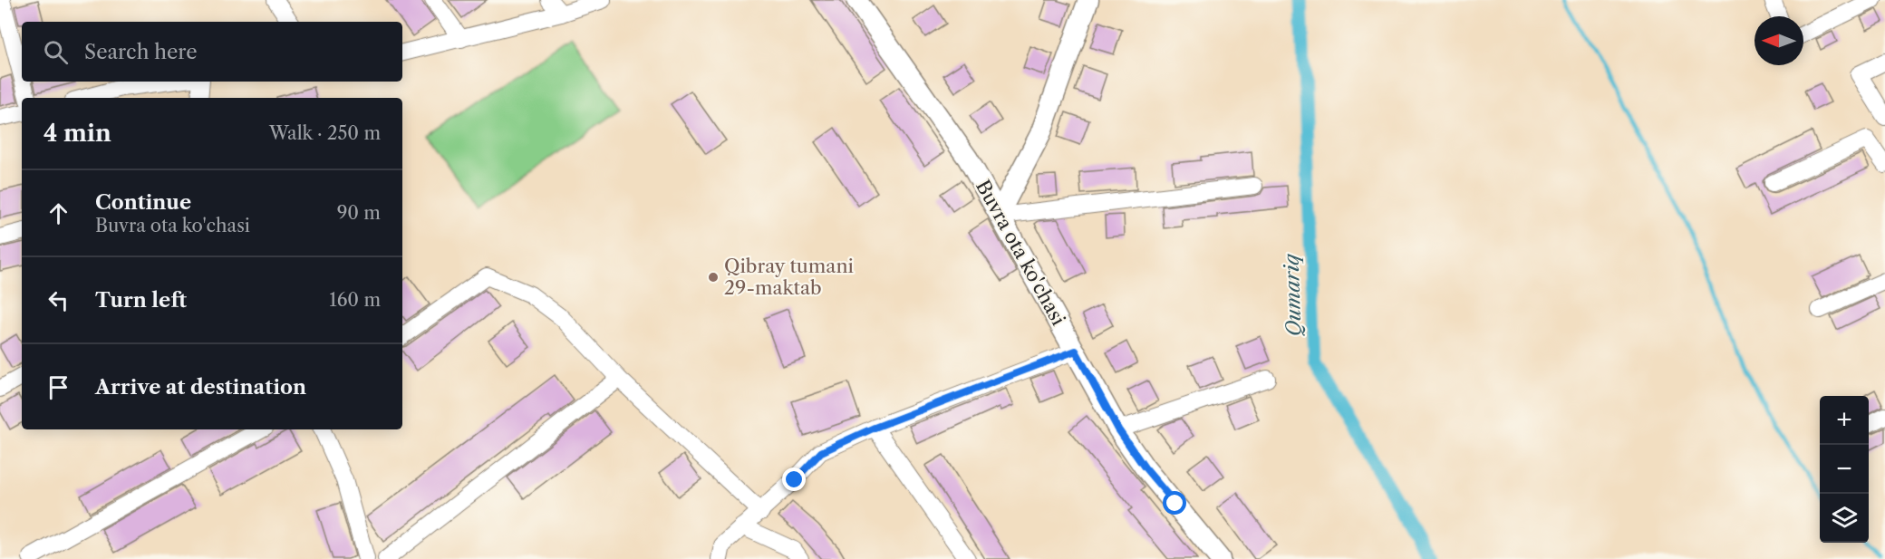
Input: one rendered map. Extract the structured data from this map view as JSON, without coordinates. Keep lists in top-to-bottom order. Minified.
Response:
{"streets":{"main road":["Buvra ota ko'chasi"]},"water":["Qumariq"],"places":["Qibray tumani 29-maktab"],"north":"left","page":{"search":"Search here","heading":["4 min","Walk · 250 m"],"list":[["Continue","Buvra ota ko'chasi","90 m"],["Turn left","160 m"],"Arrive at destination"],"map_buttons":["+","−"]}}
